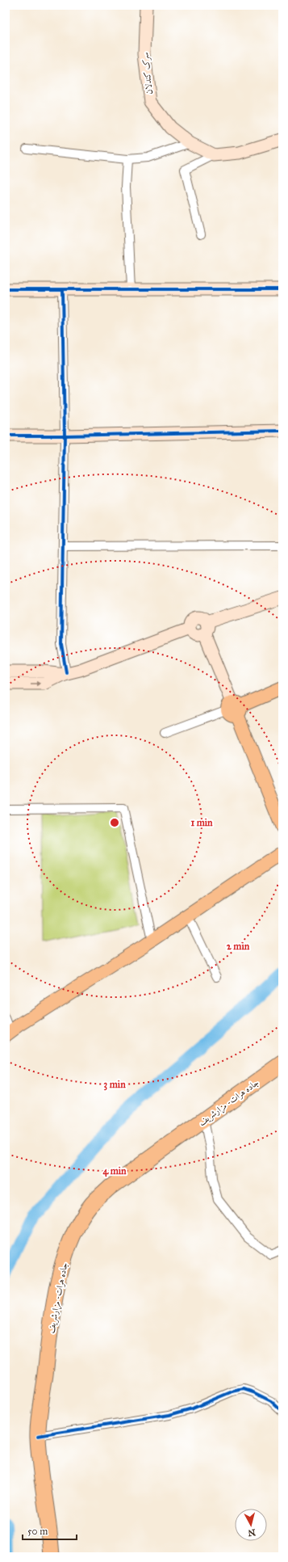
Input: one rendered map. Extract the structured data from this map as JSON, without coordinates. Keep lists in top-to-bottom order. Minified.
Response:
{"streets":{"highway":["جاده هرات- مزارشریف"],"street":["سرک کندلان"]},"scale_bar":"50 m","north":"bottom","rings":["1 min","2 min","3 min","4 min"]}
